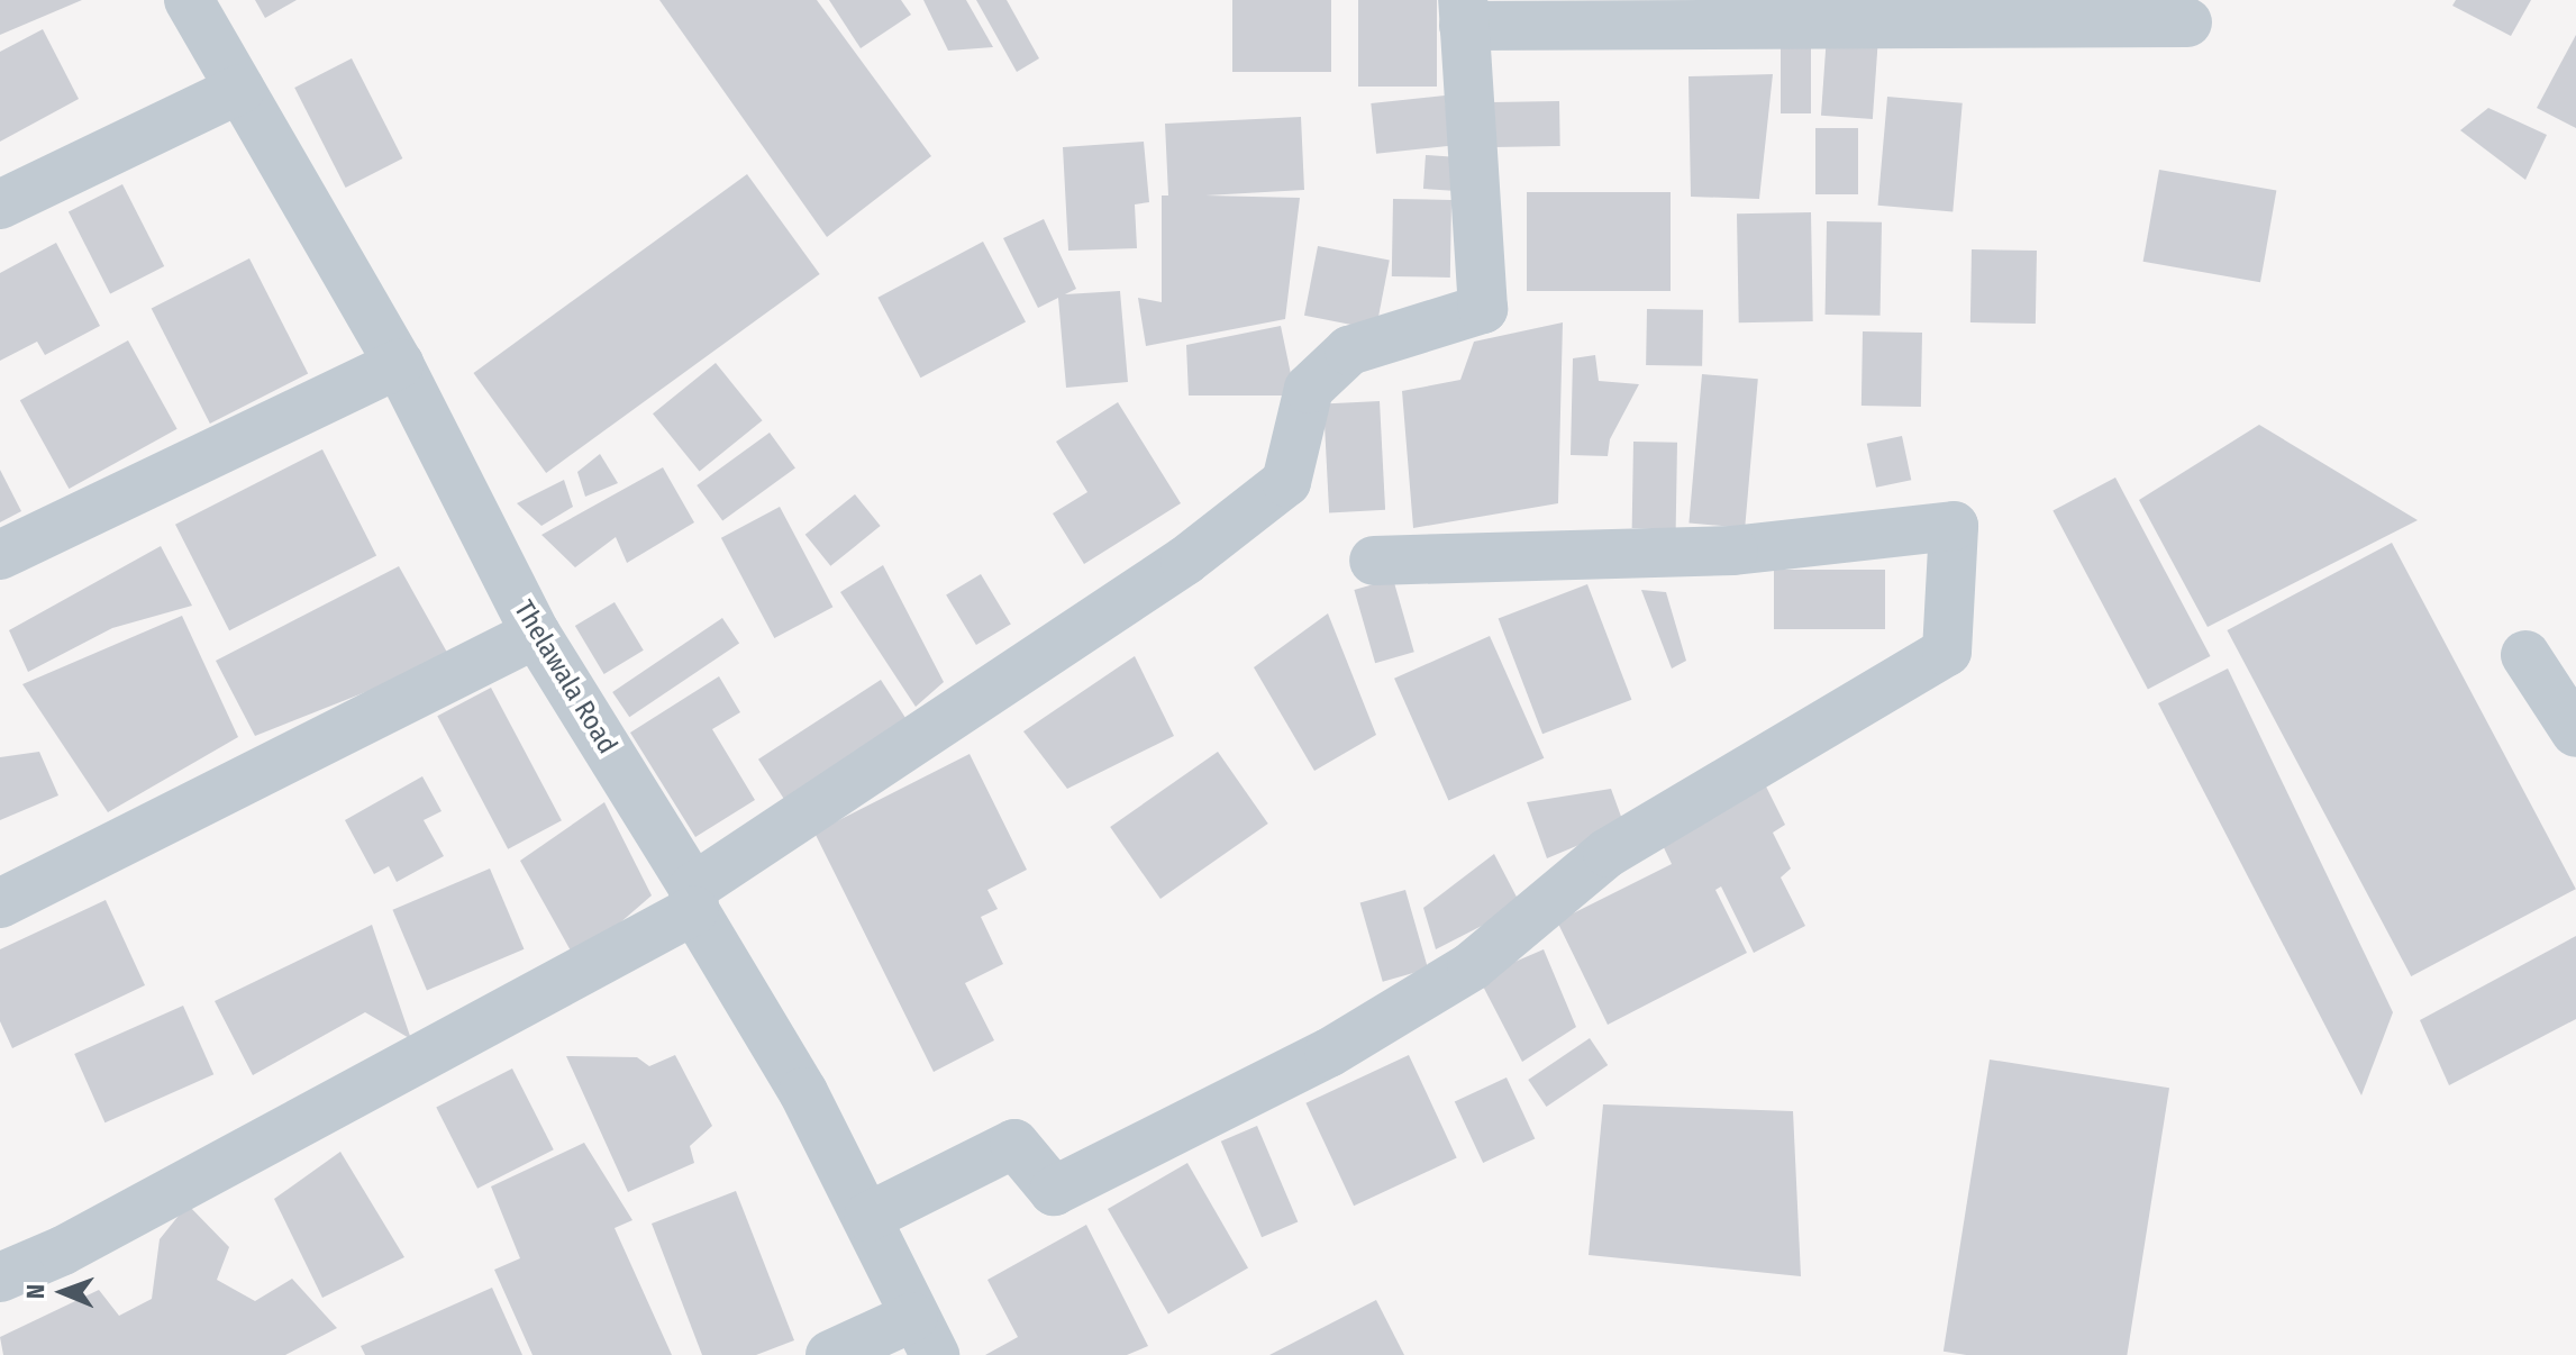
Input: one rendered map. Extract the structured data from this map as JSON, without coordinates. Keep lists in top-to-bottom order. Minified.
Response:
{"streets":{"street":["Thelawala Road"]},"north":"left"}
